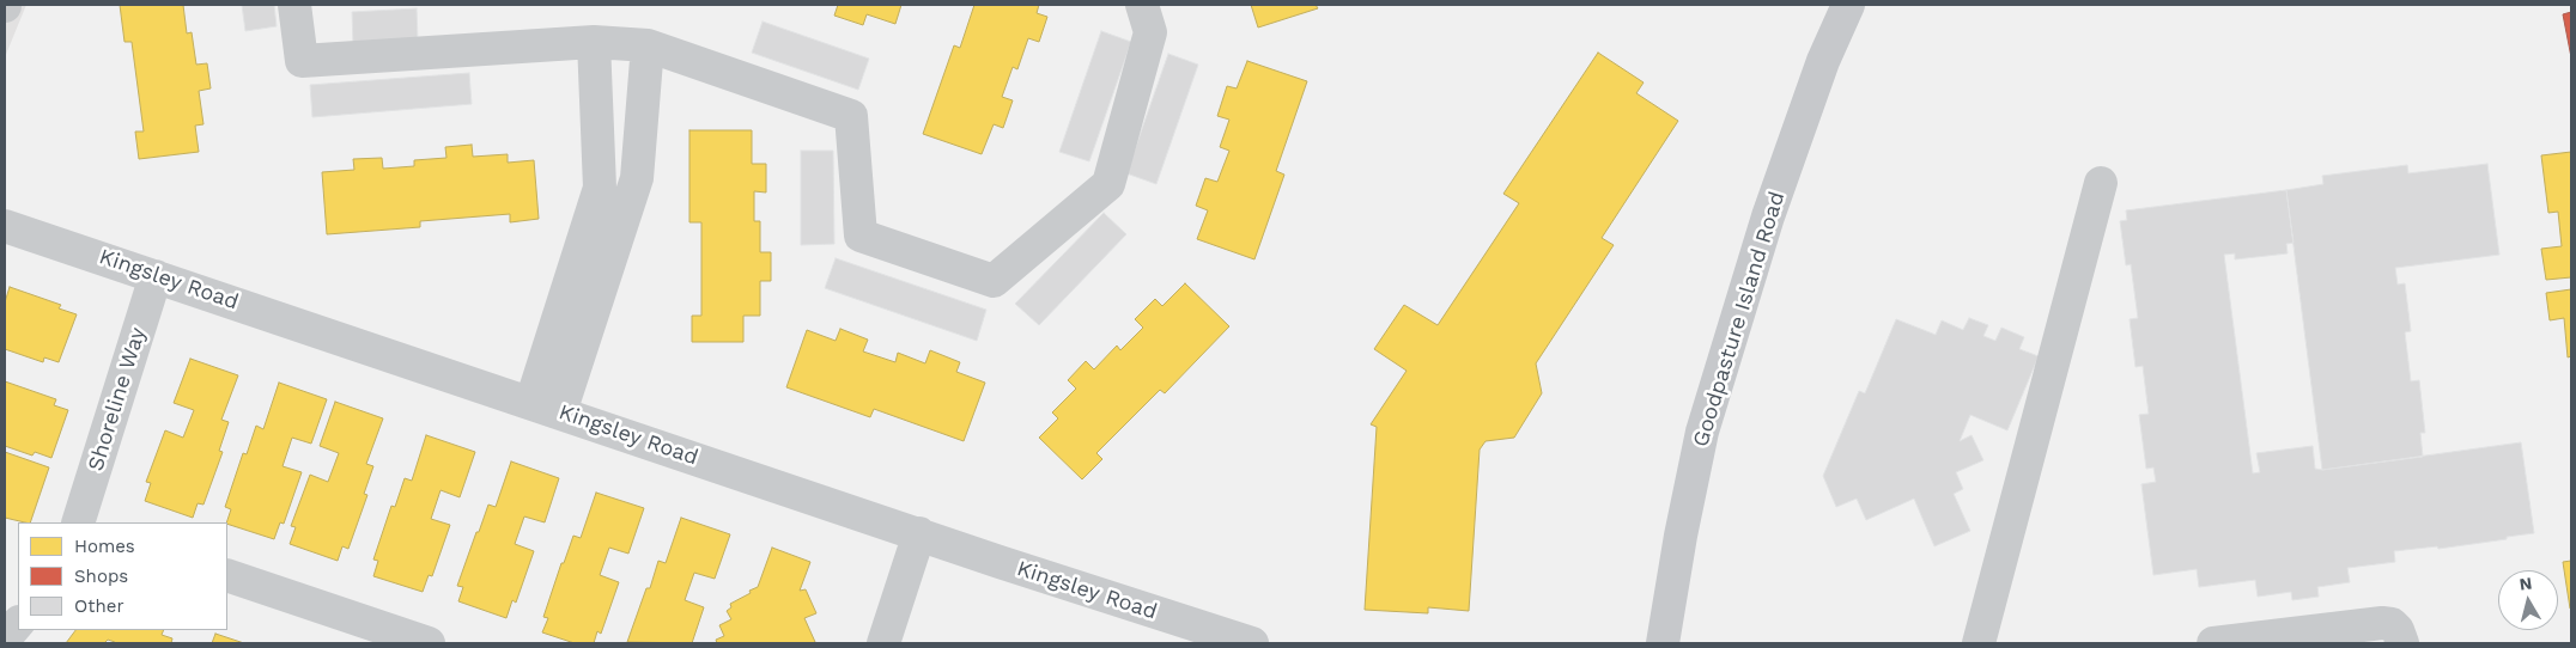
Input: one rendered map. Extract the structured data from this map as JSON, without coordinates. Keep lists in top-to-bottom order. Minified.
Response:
{"streets":{"main road":["Goodpasture Island Road"],"street":["Kingsley Road","Shoreline Way"]},"crossings":[["Kingsley Road","Shoreline Way"]],"legend":["Homes","Shops","Other"],"north":"top"}
